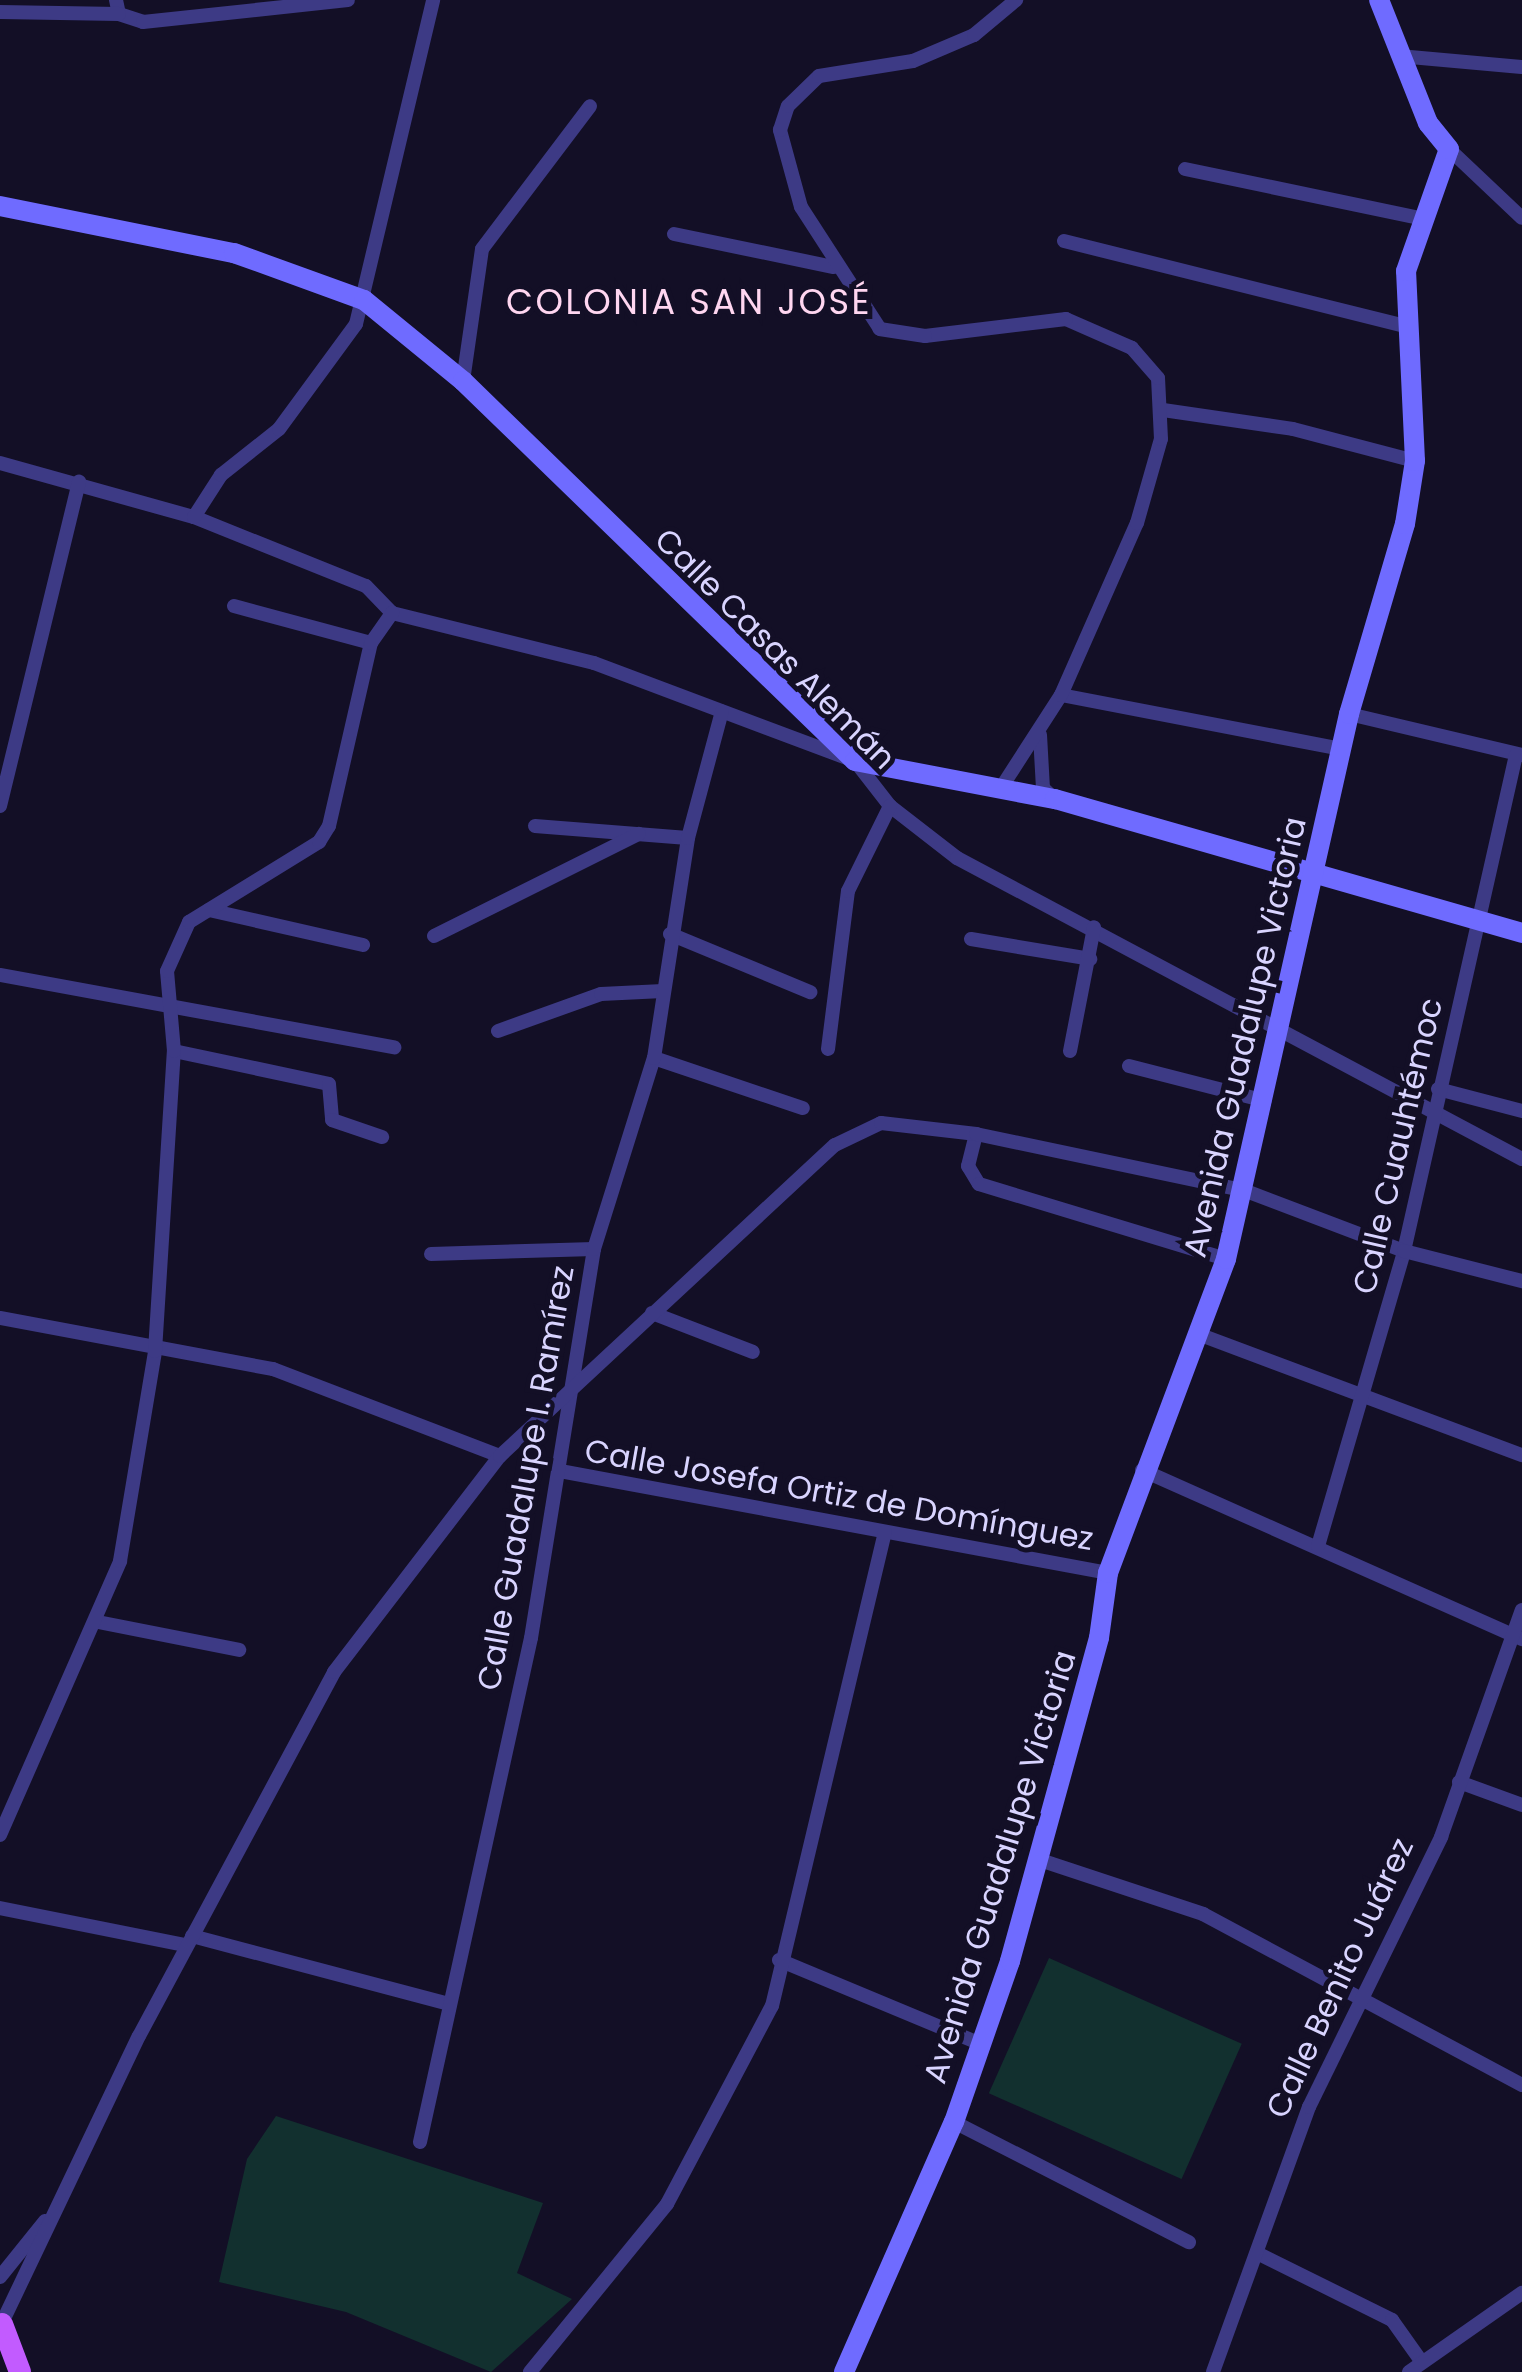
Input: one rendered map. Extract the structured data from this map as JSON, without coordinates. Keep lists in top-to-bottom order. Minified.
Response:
{"streets":{"street":["Calle Casas Alemán","Avenida Guadalupe Victoria","Calle Cuauhtémoc","Calle Guadalupe I. Ramírez","Calle Josefa Ortiz de Domínguez","Calle Benito Juárez"]},"crossings":[["Calle Casas Alemán","Avenida Guadalupe Victoria"],["Calle Casas Alemán","Calle Cuauhtémoc"],["Avenida Guadalupe Victoria","Calle Josefa Ortiz de Domínguez"],["Calle Guadalupe I. Ramírez","Calle Josefa Ortiz de Domínguez"]],"districts":["COLONIA SAN JOSÉ"]}
